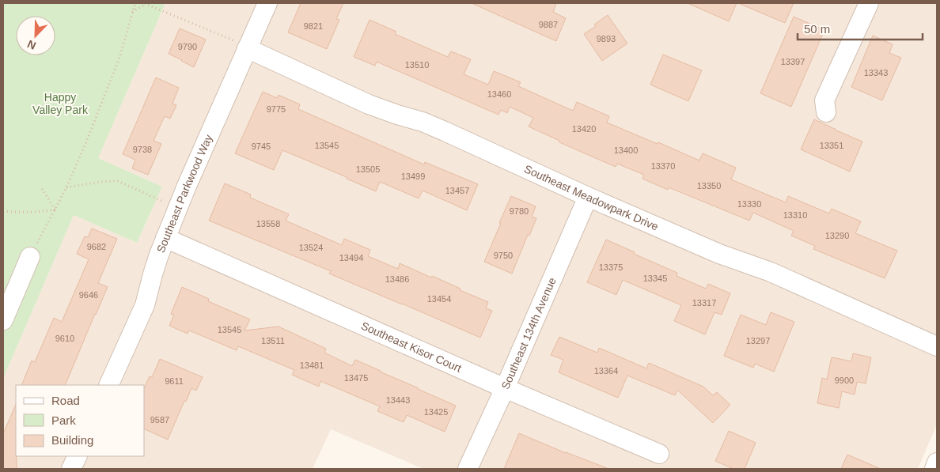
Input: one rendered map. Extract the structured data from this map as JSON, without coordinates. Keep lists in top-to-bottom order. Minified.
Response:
{"streets":{"street":["Southeast Parkwood Way","Southeast Meadowpark Drive","Southeast 134th Avenue","Southeast Kisor Court"]},"crossings":[["Southeast Parkwood Way","Southeast Meadowpark Drive"],["Southeast Parkwood Way","Southeast Kisor Court"],["Southeast Meadowpark Drive","Southeast 134th Avenue"],["Southeast 134th Avenue","Southeast Kisor Court"]],"parks":["Happy Valley Park"],"house_numbers":["9887","9821","9893","9790","13397","13510","13343","13460","9775","13420","13545","13351","9745","9738","13400","13370","13505","13499","13350","13457","13330","9780","13310","13558","13290","9682","13524","9750","13494","13375","13345","13486","9646","13454","13317","13545","9610","13511","13297","13481","13364","13475","9900","9611","13443","13425","9587"],"legend":["Road","Park","Building"],"scale_bar":"50 m","north":"bottom left"}
